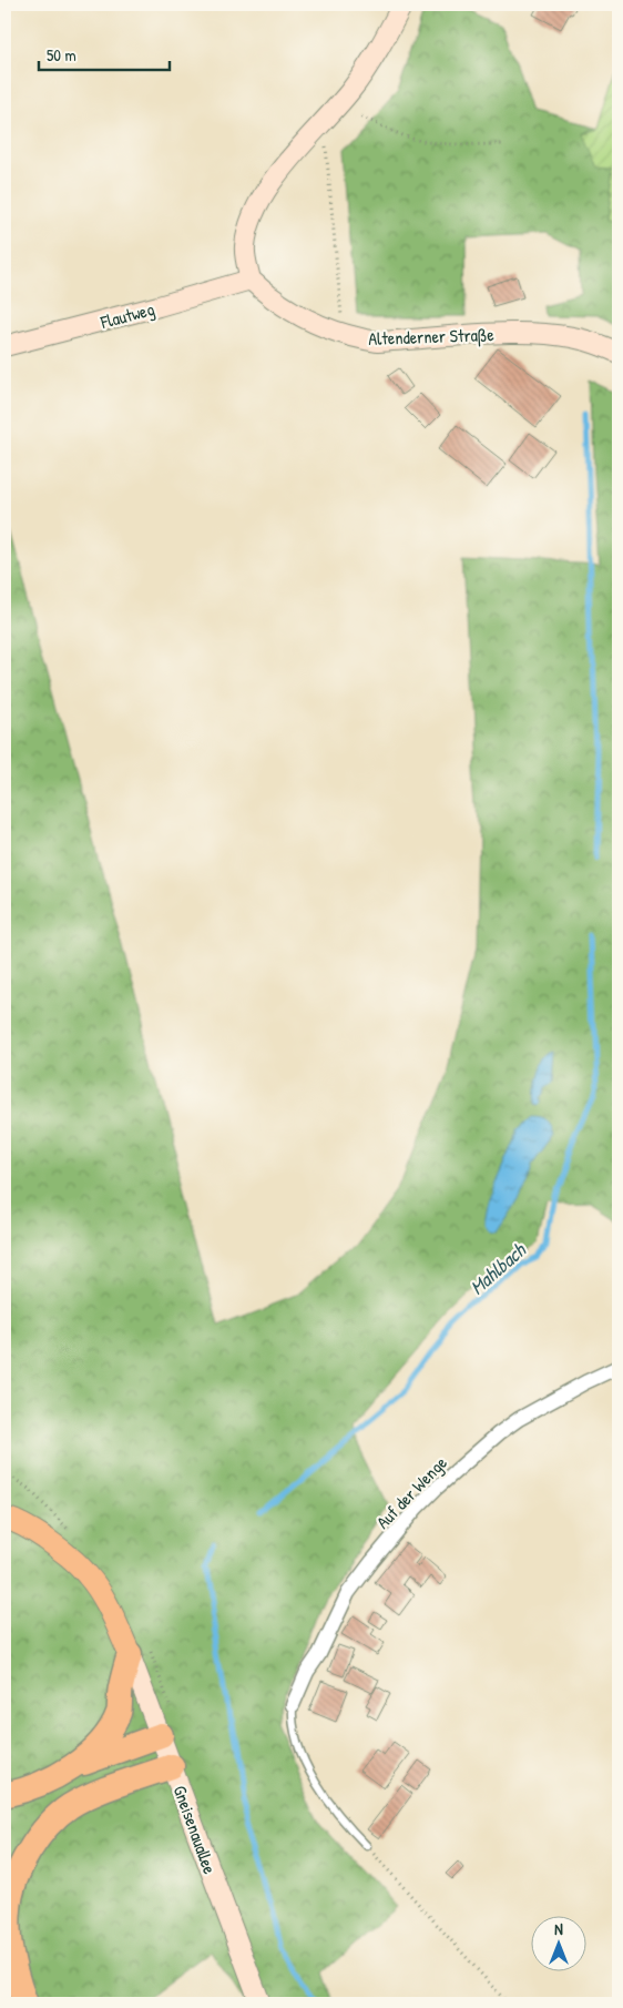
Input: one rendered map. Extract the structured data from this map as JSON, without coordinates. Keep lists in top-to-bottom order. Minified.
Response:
{"streets":{"main road":["Flautweg","Altenderner Straße","Gneisenauallee"],"street":["Auf der Wenge"]},"crossings":[["Flautweg","Altenderner Straße"]],"water":["Mahlbach"],"scale_bar":"50 m","north":"top"}
